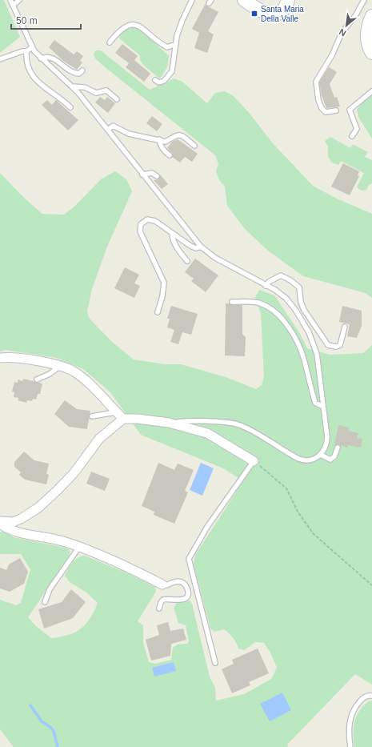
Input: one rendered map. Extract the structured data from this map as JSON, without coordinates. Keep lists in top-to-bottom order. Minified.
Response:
{"places":{"transit":["Santa Maria Della Valle"]},"scale_bar":"50 m","north":"bottom left"}
